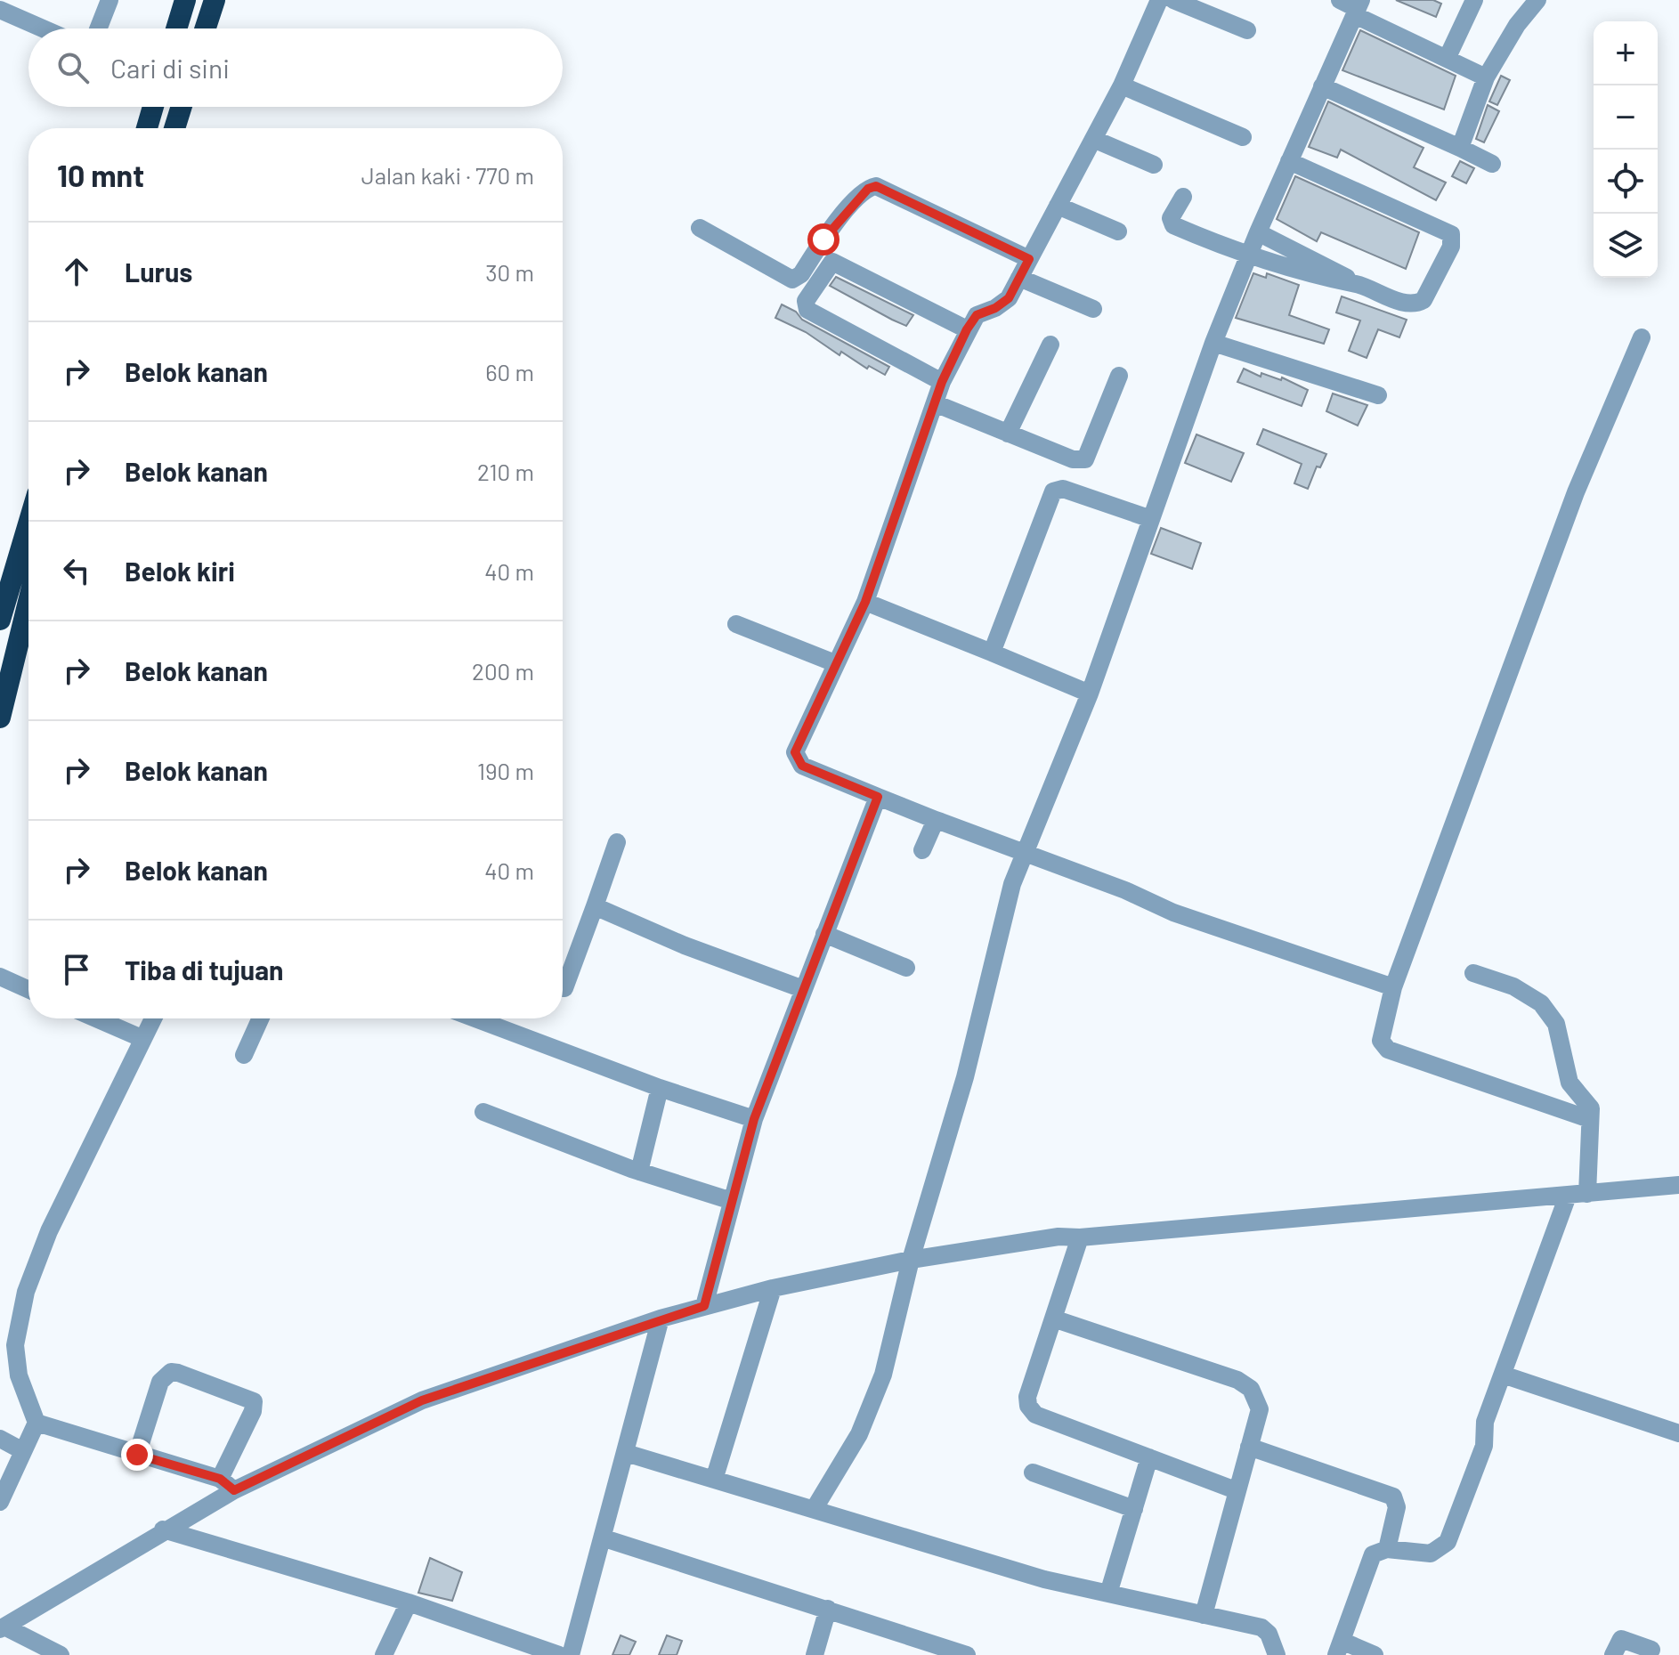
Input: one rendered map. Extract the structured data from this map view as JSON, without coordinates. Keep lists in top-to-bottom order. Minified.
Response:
{"page":{"map_buttons":["+","−"],"search":"Cari di sini","heading":["10 mnt","Jalan kaki · 770 m"],"list":[["Lurus","30 m"],["Belok kanan","60 m"],["Belok kanan","210 m"],["Belok kiri","40 m"],["Belok kanan","200 m"],["Belok kanan","190 m"],["Belok kanan","40 m"],"Tiba di tujuan"]}}
